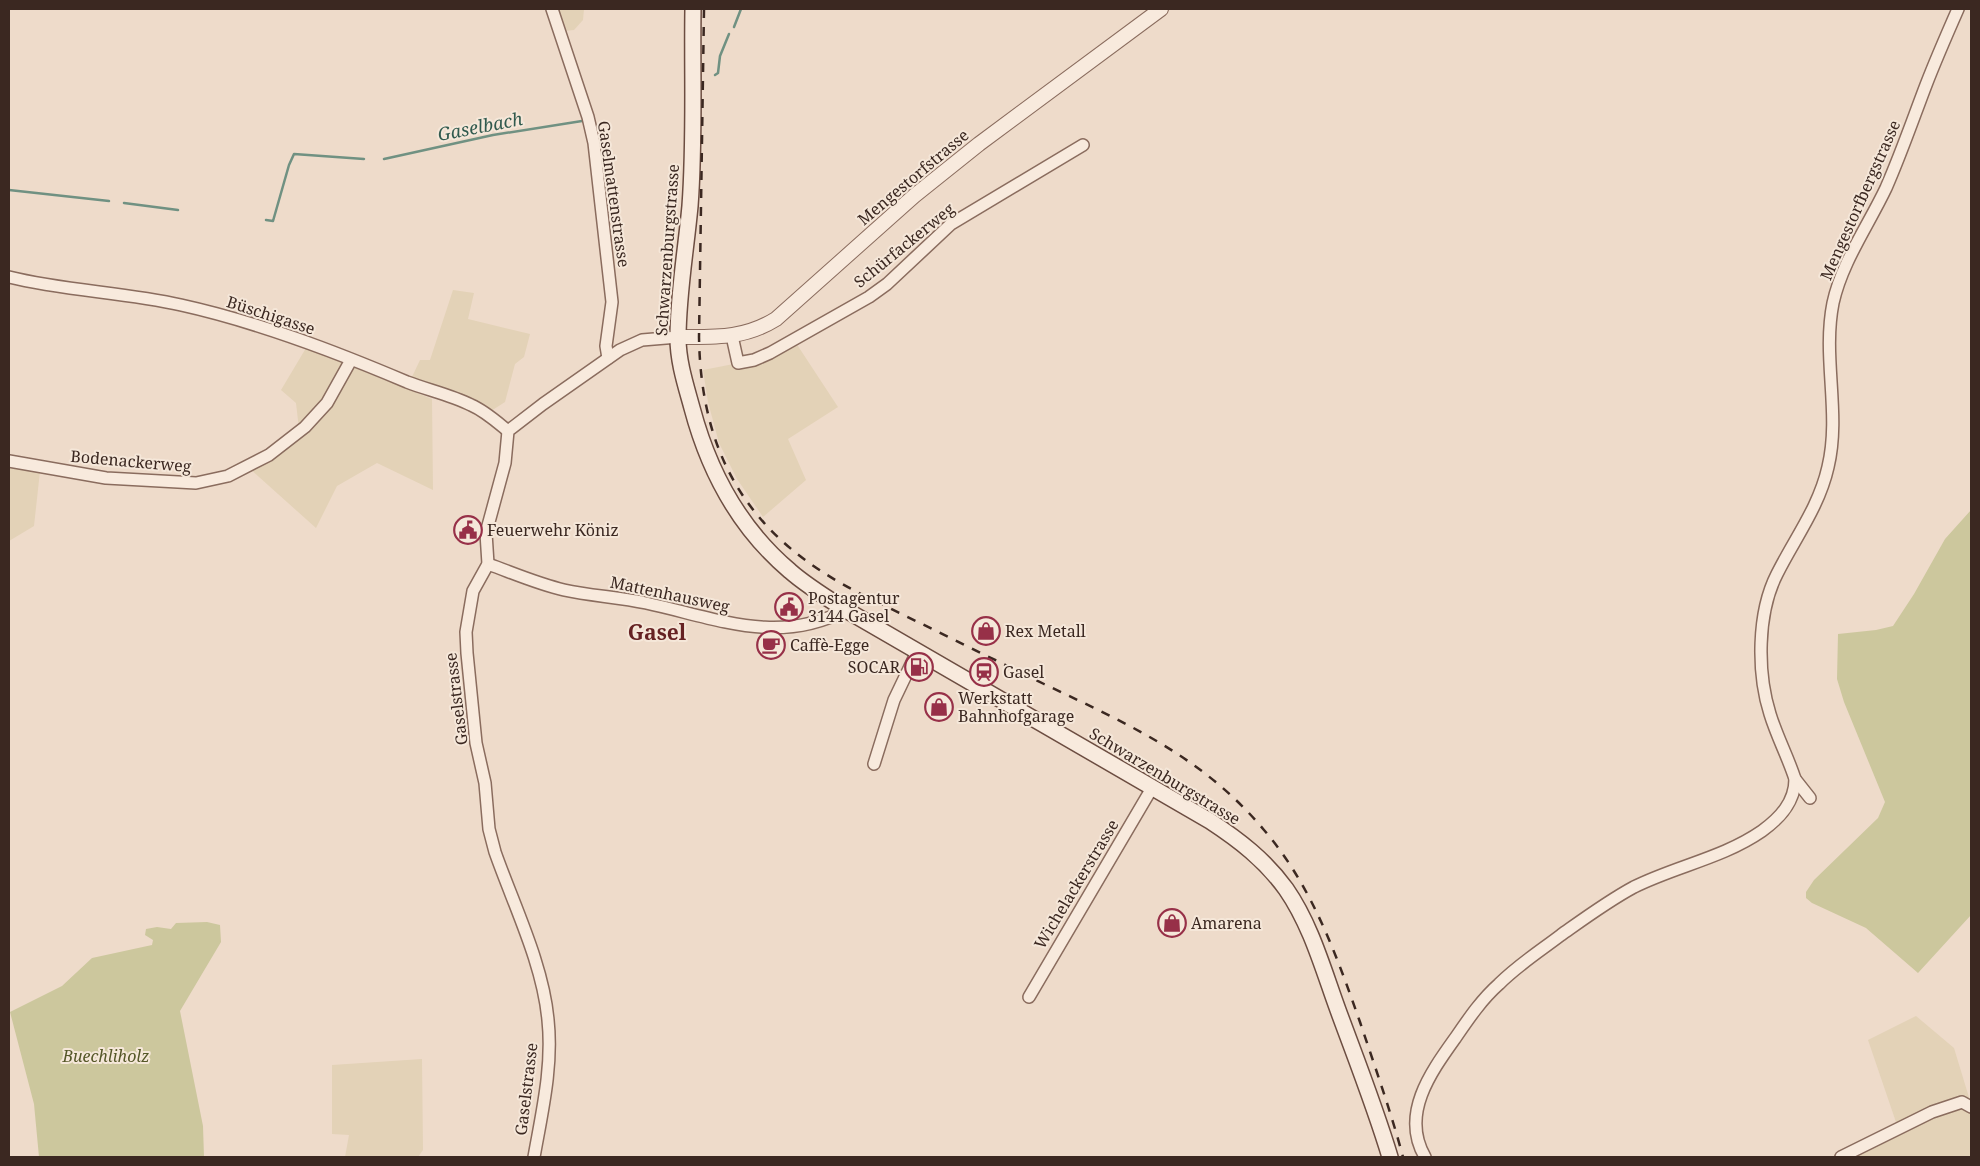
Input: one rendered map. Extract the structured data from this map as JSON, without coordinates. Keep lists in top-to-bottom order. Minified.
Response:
{"streets":{"main road":["Schwarzenburgstrasse"],"street":["Mengestorfstrasse","Gaselmattenstrasse","Mengestorfbergstrasse","Schürfackerweg","Büschigasse","Bodenackerweg","Mattenhausweg","Gaselstrasse","Wichelackerstrasse"]},"crossings":[["Mengestorfstrasse","Schürfackerweg"],["Mengestorfstrasse","Schwarzenburgstrasse"],["Schwarzenburgstrasse","Mattenhausweg"],["Schwarzenburgstrasse","Wichelackerstrasse"],["Büschigasse","Bodenackerweg"],["Mattenhausweg","Gaselstrasse"]],"districts":["Gasel"],"water":["Gaselbach"],"parks":["Buechliholz"],"places":{"public building":["Feuerwehr Köniz","Postagentur 3144 Gasel"],"shop":["Rex Metall","Werkstatt Bahnhofgarage","Amarena"],"cafe":["Caffè-Egge"],"fuel station":["SOCAR"],"station":["Gasel"]}}
